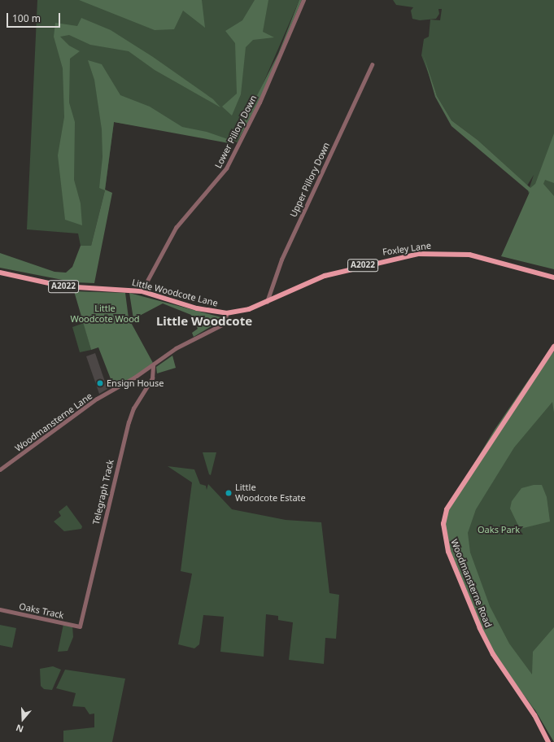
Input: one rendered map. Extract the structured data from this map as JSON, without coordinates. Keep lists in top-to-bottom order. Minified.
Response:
{"streets":{"main road":["Foxley Lane","A2022","Little Woodcote Lane","Woodmansterne Road"],"street":["Lower Pillory Down","Upper Pillory Down","Woodmansterne Lane","Telegraph Track","Oaks Track"]},"crossings":[["Lower Pillory Down","Little Woodcote Lane"],["Upper Pillory Down","Foxley Lane"],["Foxley Lane","Little Woodcote Lane"],["Little Woodcote Lane","Woodmansterne Lane"],["Woodmansterne Lane","Telegraph Track"],["Telegraph Track","Oaks Track"]],"districts":["Little Woodcote"],"parks":["Little Woodcote Wood","Oaks Park"],"places":["Ensign House","Little Woodcote Estate"],"scale_bar":"100 m","north":"bottom"}
